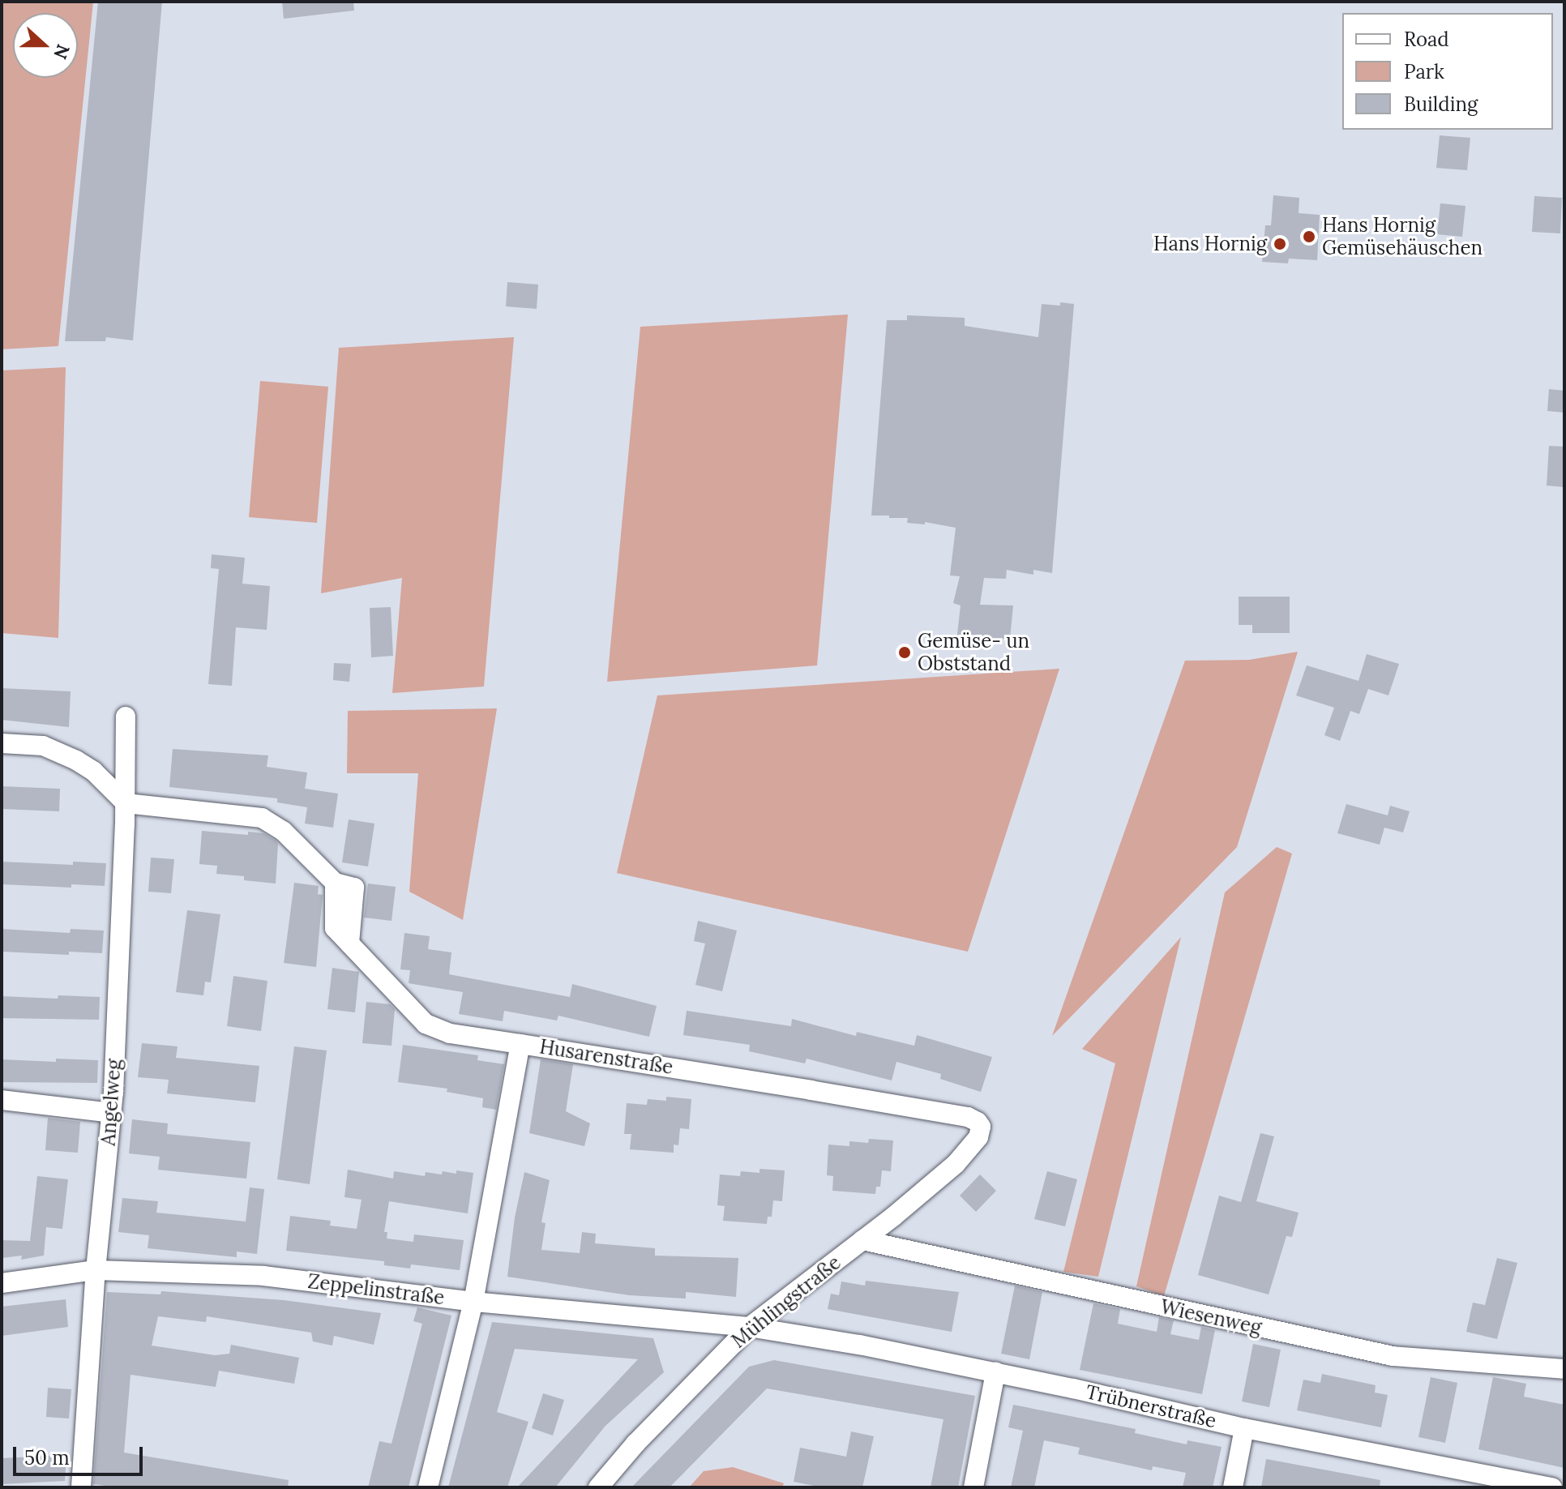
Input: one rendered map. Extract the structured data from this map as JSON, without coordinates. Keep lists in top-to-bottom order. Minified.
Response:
{"streets":{"street":["Husarenstraße","Angelweg","Zeppelinstraße","Mühlingstraße","Wiesenweg","Trübnerstraße"]},"crossings":[["Husarenstraße","Zeppelinstraße"],["Husarenstraße","Mühlingstraße"],["Angelweg","Zeppelinstraße"],["Zeppelinstraße","Mühlingstraße"],["Zeppelinstraße","Trübnerstraße"],["Mühlingstraße","Wiesenweg"],["Mühlingstraße","Trübnerstraße"]],"places":["Hans Hornig Gemüsehäuschen","Hans Hornig","Gemüse- un Obststand"],"legend":["Road","Park","Building"],"scale_bar":"50 m","north":"right"}
